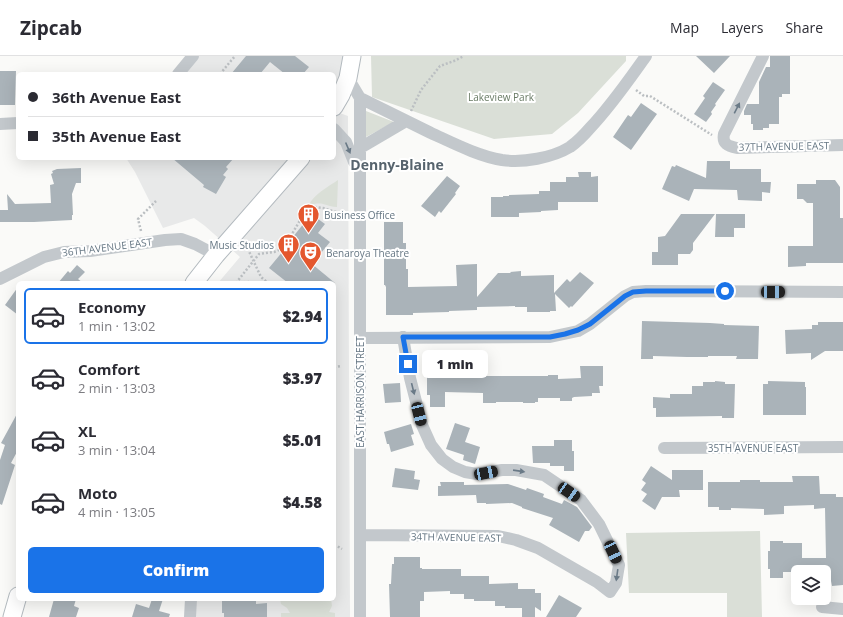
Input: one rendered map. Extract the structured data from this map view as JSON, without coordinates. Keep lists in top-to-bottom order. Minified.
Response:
{"streets":{"street":["37TH AVENUE EAST","36TH AVENUE EAST","EAST HARRISON STREET","35TH AVENUE EAST","34TH AVENUE EAST"]},"crossings":[["EAST HARRISON STREET","34TH AVENUE EAST"]],"districts":["Denny-Blaine"],"parks":["Lakeview Park"],"places":{"building":["Business Office","Music Studios"],"theatre":["Benaroya Theatre"]},"page":{"header":"Zipcab","nav":["Map","Layers","Share"],"banner":["36th Avenue East","35th Avenue East"],"list":[{"name":"Economy","note":"1 min · 13:02","value":"$2.94"},{"name":"Comfort","note":"2 min · 13:03","value":"$3.97"},{"name":"XL","note":"3 min · 13:04","value":"$5.01"},{"name":"Moto","note":"4 min · 13:05","value":"$4.58"}],"bubble":"1 min","buttons":"Confirm"}}
